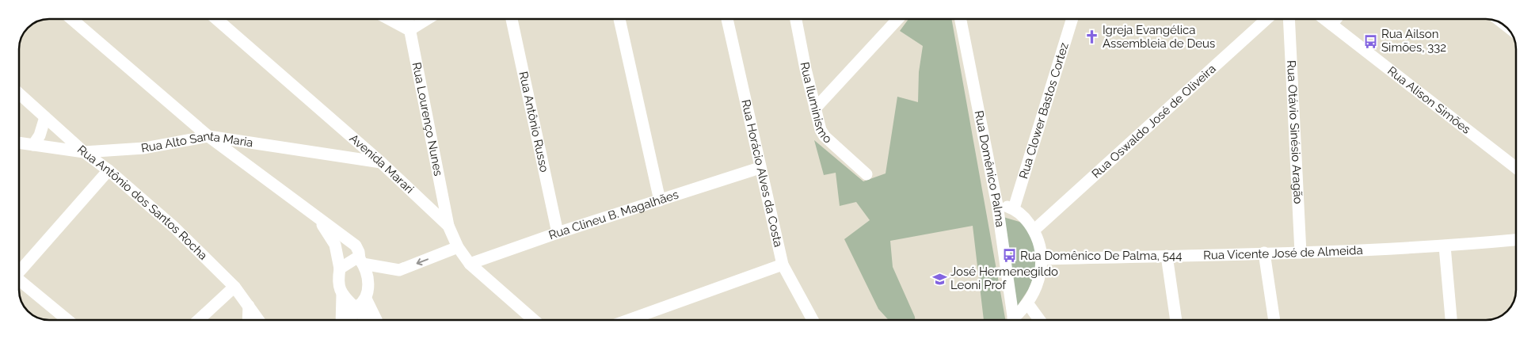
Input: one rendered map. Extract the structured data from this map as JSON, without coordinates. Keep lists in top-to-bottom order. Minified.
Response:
{"streets":{"street":["Rua Iluminismo","Rua Alison Simões","Rua Clower Bastos Cortez","Rua Lourenço Nunes","Rua Oswaldo José de Oliveira","Rua Antônio Russo","Rua Otávio Sinésio Aragão","Rua Alto Santa Maria","Avenida Marari","Rua Domênico Palma","Rua Horácio Alves da Costa","Rua Antônio dos Santos Rocha","Rua Clineu B. Magalhães","Rua Vicente José de Almeida"]},"crossings":[["Rua Lourenço Nunes","Avenida Marari"],["Rua Antônio Russo","Rua Clineu B. Magalhães"],["Rua Otávio Sinésio Aragão","Rua Vicente José de Almeida"],["Rua Alto Santa Maria","Avenida Marari"],["Rua Alto Santa Maria","Rua Antônio dos Santos Rocha"],["Avenida Marari","Rua Clineu B. Magalhães"],["Rua Horácio Alves da Costa","Rua Clineu B. Magalhães"]],"places":{"church":["Igreja Evangélica Assembleia de Deus"],"bus stop":["Rua Ailson Simões, 332","Rua Domênico De Palma, 544"],"school or university":["José Hermenegildo Leoni Prof"]}}
